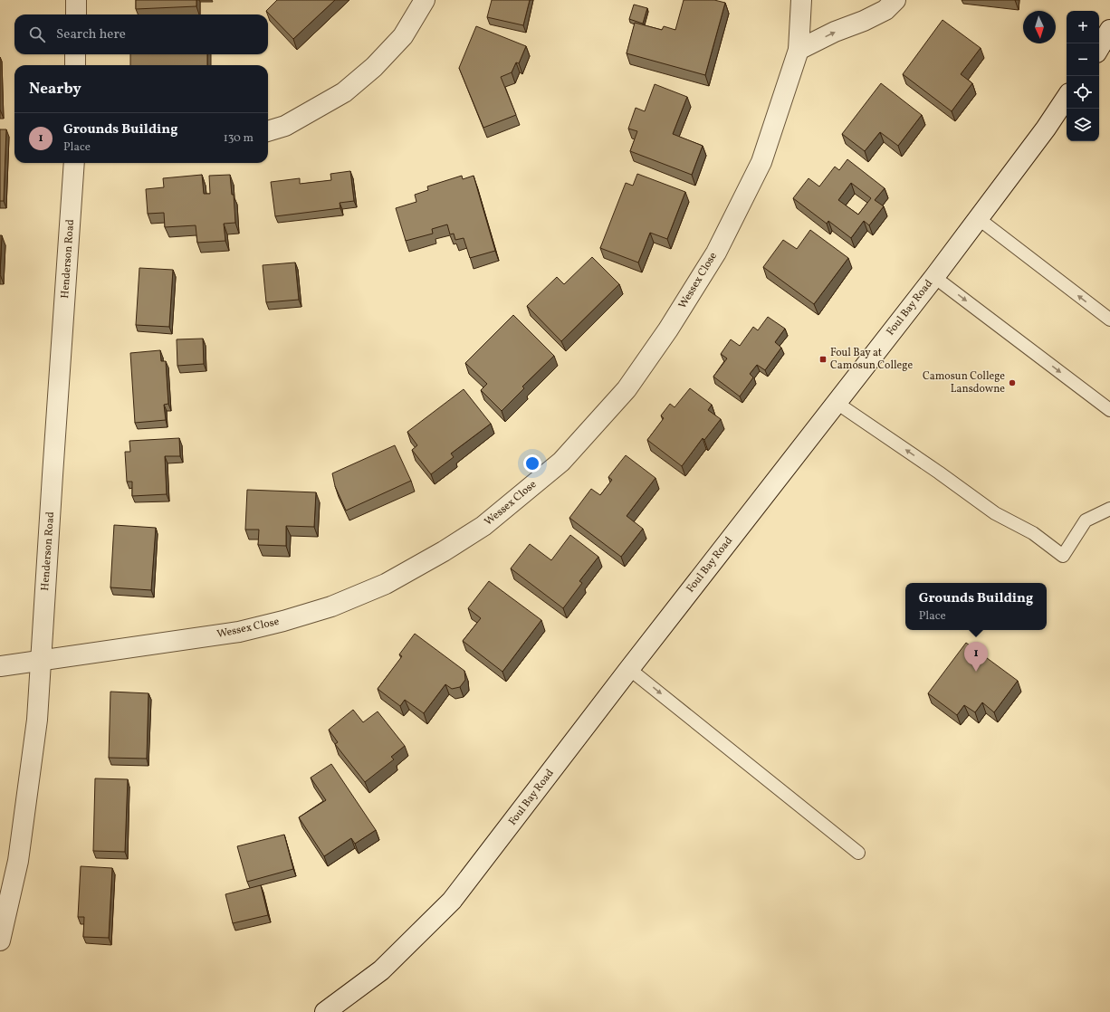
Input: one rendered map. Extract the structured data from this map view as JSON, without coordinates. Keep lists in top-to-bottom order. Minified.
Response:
{"streets":{"street":["Henderson Road","Wessex Close","Foul Bay Road"]},"crossings":[["Henderson Road","Wessex Close"]],"places":{"transit":["Foul Bay at Camosun College"],"other":["Camosun College Lansdowne"]},"north":"bottom","page":{"map_buttons":["+","−"],"search":"Search here","heading":"Nearby","list":[{"mark":"1","name":"Grounds Building","note":"Place","value":"130 m"}],"popup":["Grounds Building","Place"],"pins":"1"}}
